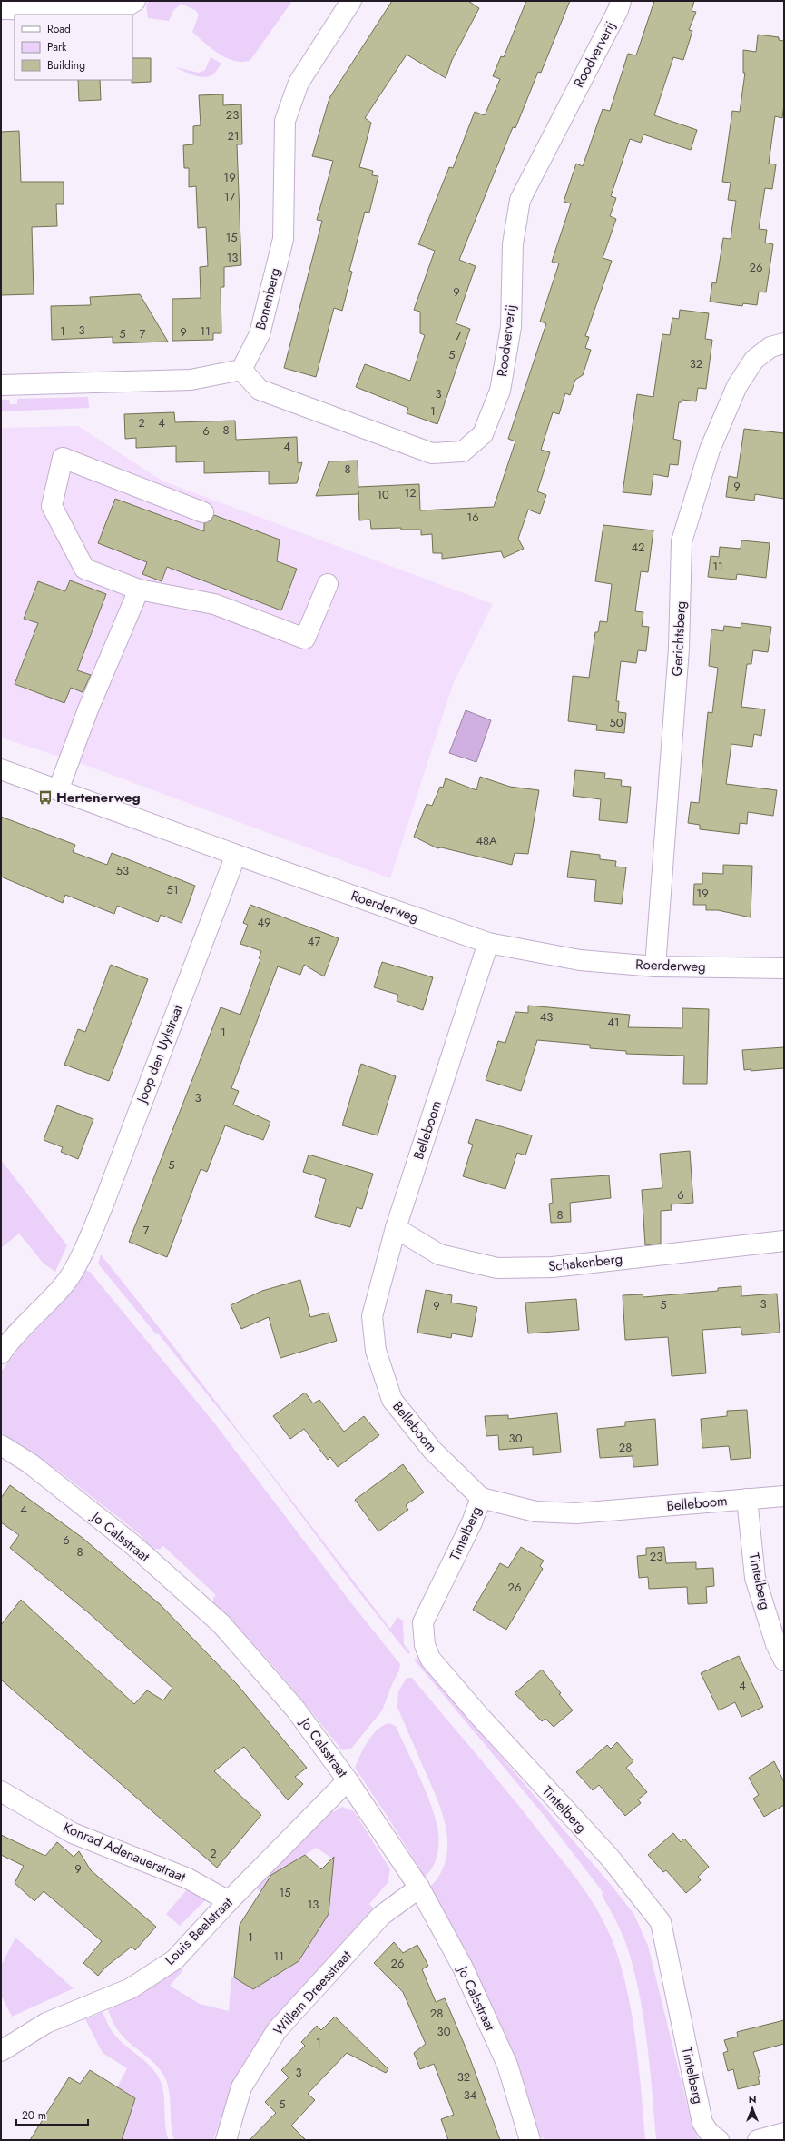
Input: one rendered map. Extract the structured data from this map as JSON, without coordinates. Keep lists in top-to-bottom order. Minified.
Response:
{"streets":{"street":["Roodververij","Bonenberg","Gerichtsberg","Roerderweg","Joop den Uylstraat","Belleboom","Schakenberg","Tintelberg","Jo Calsstraat","Konrad Adenauerstraat","Louis Beelstraat","Willem Dreesstraat"]},"crossings":[["Roodververij","Bonenberg"],["Gerichtsberg","Roerderweg"],["Roerderweg","Joop den Uylstraat"],["Roerderweg","Belleboom"],["Belleboom","Schakenberg"],["Belleboom","Tintelberg"],["Jo Calsstraat","Louis Beelstraat"],["Jo Calsstraat","Willem Dreesstraat"],["Konrad Adenauerstraat","Louis Beelstraat"]],"places":{"bus stop":["Hertenerweg"]},"house_numbers":["23","21","19","17","15","13","26","9","3","1","11","9","5","7","7","5","32","3","1","2","4","8","6","4","8","9","12","10","16","42","11","50","48A","53","51","19","49","47","43","41","1","3","5","6","8","7","3","5","9","30","28","4","6","8","23","26","4","2","9","15","13","1","11","26","28","30","1","3","32","34","5"],"legend":["Road","Park","Building"],"scale_bar":"20 m","north":"top"}
